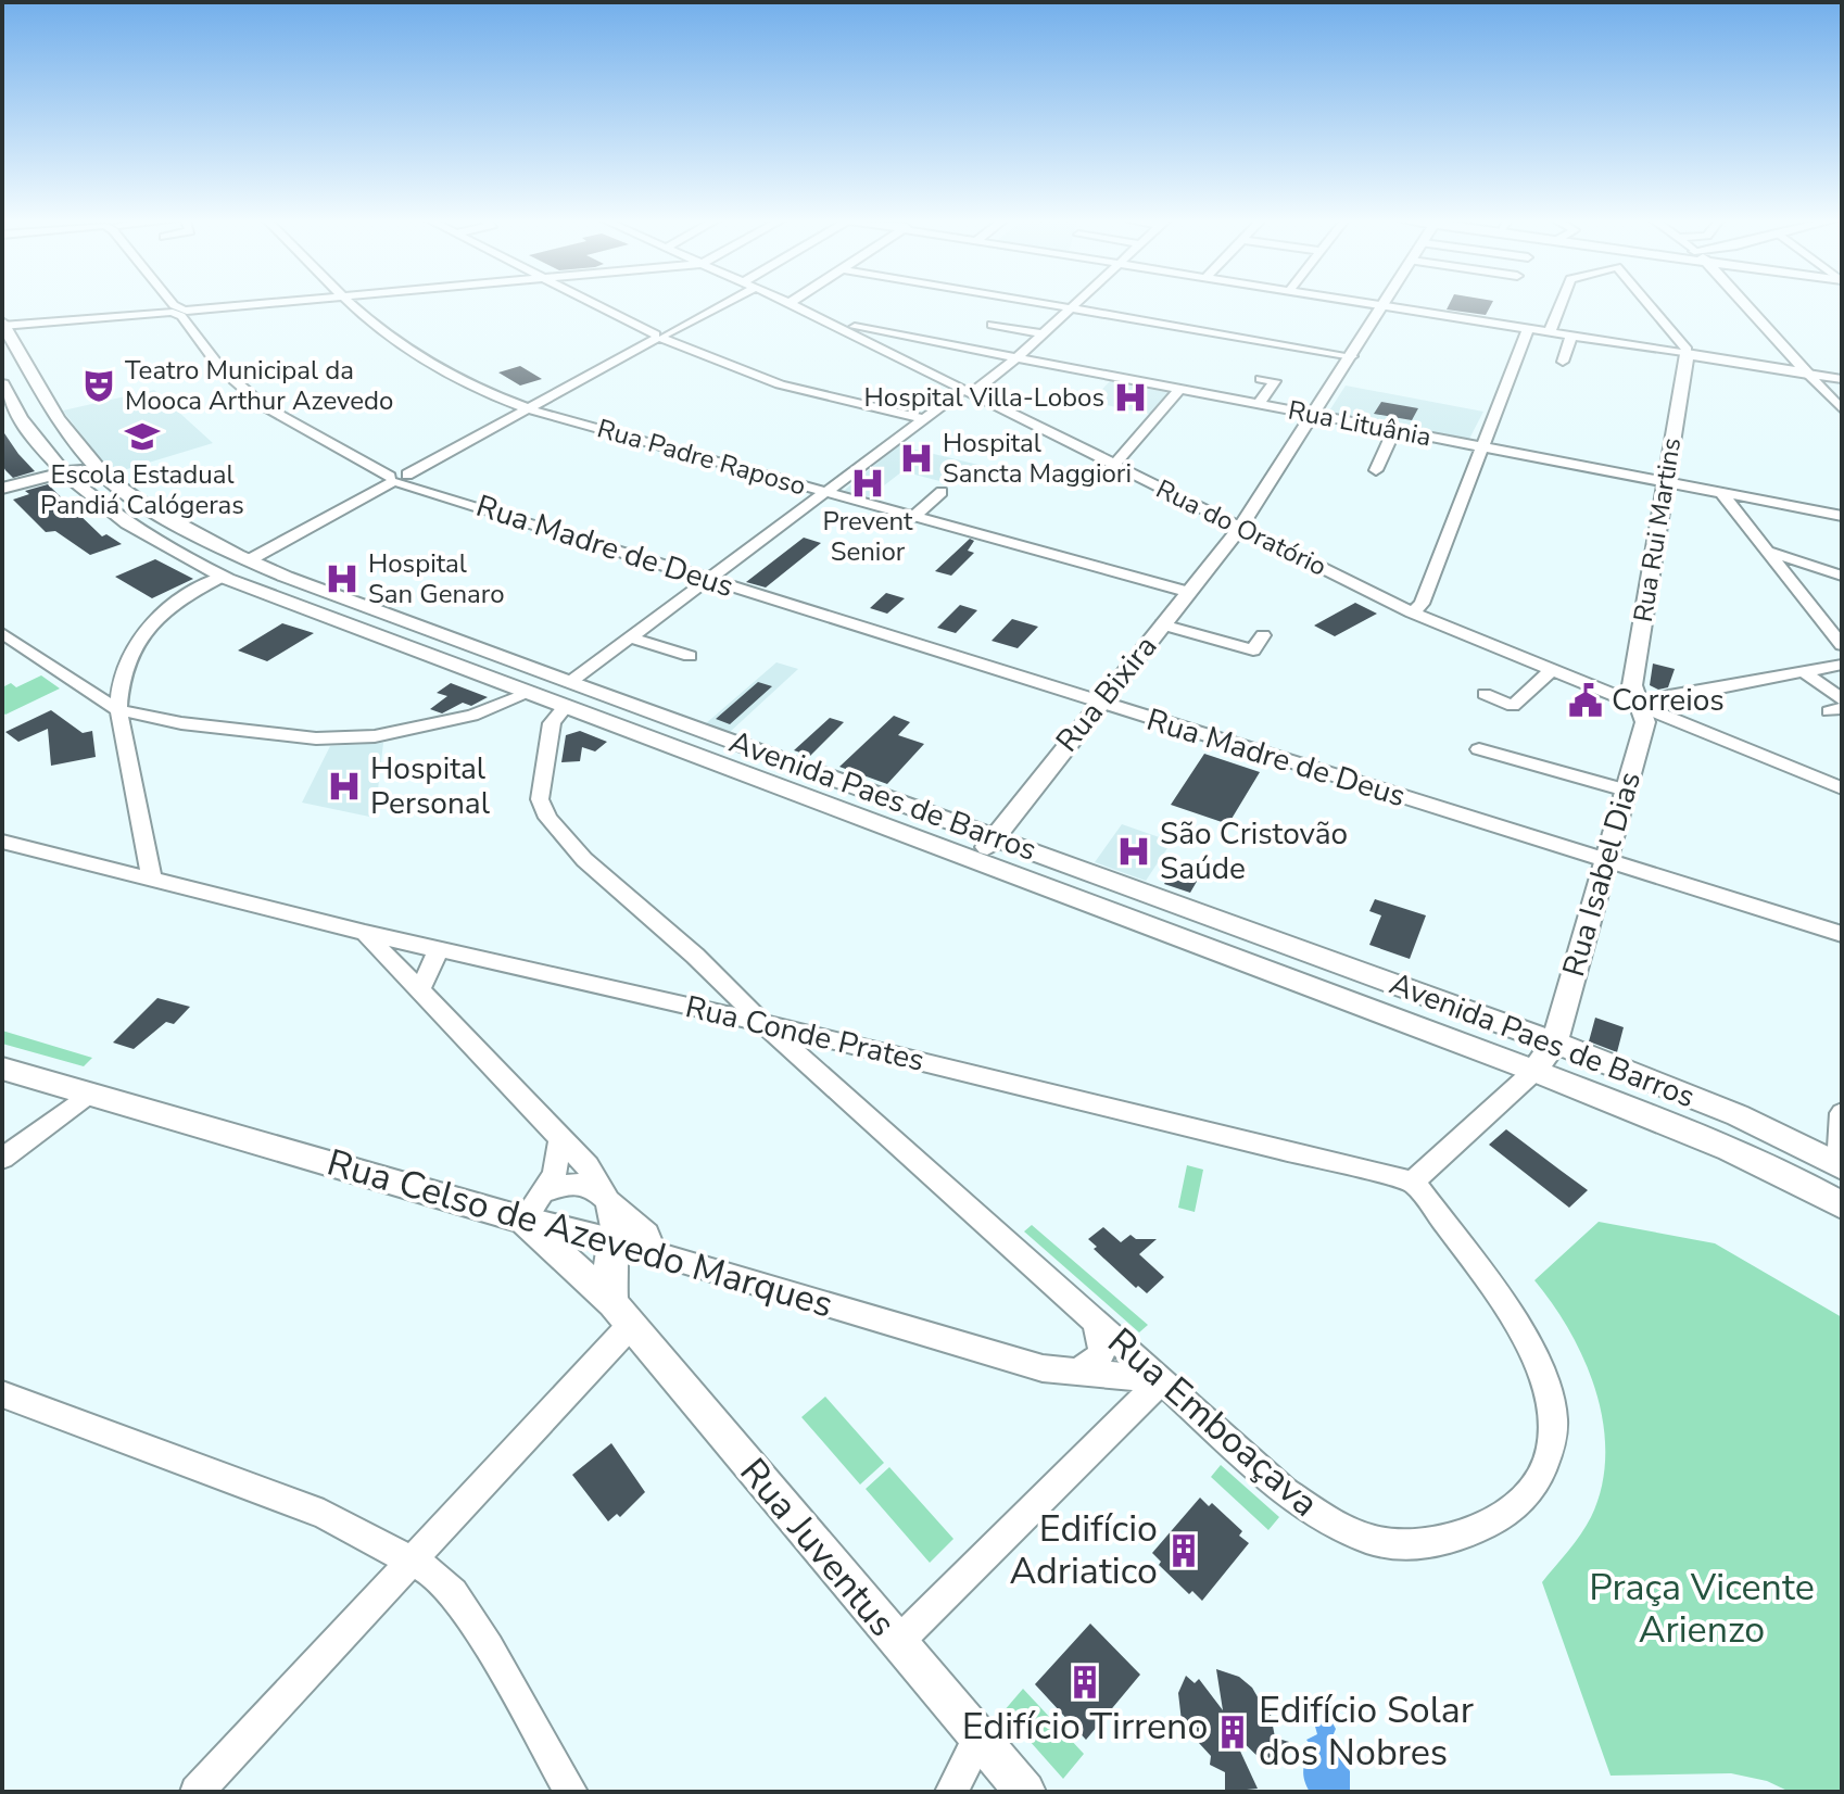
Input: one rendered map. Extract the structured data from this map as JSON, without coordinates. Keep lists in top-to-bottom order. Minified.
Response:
{"streets":{"main road":["Rua Rui Martins","Rua Bixira","Avenida Paes de Barros","Rua Isabel Dias","Rua Celso de Azevedo Marques","Rua Juventus"],"street":["Rua Lituânia","Rua Padre Raposo","Rua do Oratório","Rua Madre de Deus","Rua Conde Prates","Rua Emboaçava"]},"crossings":[["Rua Lituânia","Rua do Oratório"],["Rua Lituânia","Rua Rui Martins"],["Rua Lituânia","Rua Bixira"],["Rua Padre Raposo","Rua Bixira"],["Rua do Oratório","Rua Rui Martins"],["Rua do Oratório","Rua Bixira"],["Rua do Oratório","Rua Isabel Dias"],["Rua Rui Martins","Rua Isabel Dias"],["Rua Madre de Deus","Rua Bixira"],["Rua Madre de Deus","Rua Isabel Dias"],["Rua Bixira","Avenida Paes de Barros"],["Avenida Paes de Barros","Rua Isabel Dias"],["Avenida Paes de Barros","Rua Emboaçava"],["Rua Conde Prates","Rua Emboaçava"],["Rua Celso de Azevedo Marques","Rua Emboaçava"],["Rua Celso de Azevedo Marques","Rua Juventus"]],"parks":["Praça Vicente Arienzo"],"places":{"theatre":["Teatro Municipal da Mooca Arthur Azevedo"],"hospital":["Hospital Villa-Lobos","Hospital Sancta Maggiori","Prevent Senior","Hospital San Genaro","Hospital Personal","São Cristovão Saúde"],"school or university":["Escola Estadual Pandiá Calógeras"],"public building":["Correios"],"building":["Edifício Adriatico","Edifício Tirreno","Edifício Solar dos Nobres"]}}
